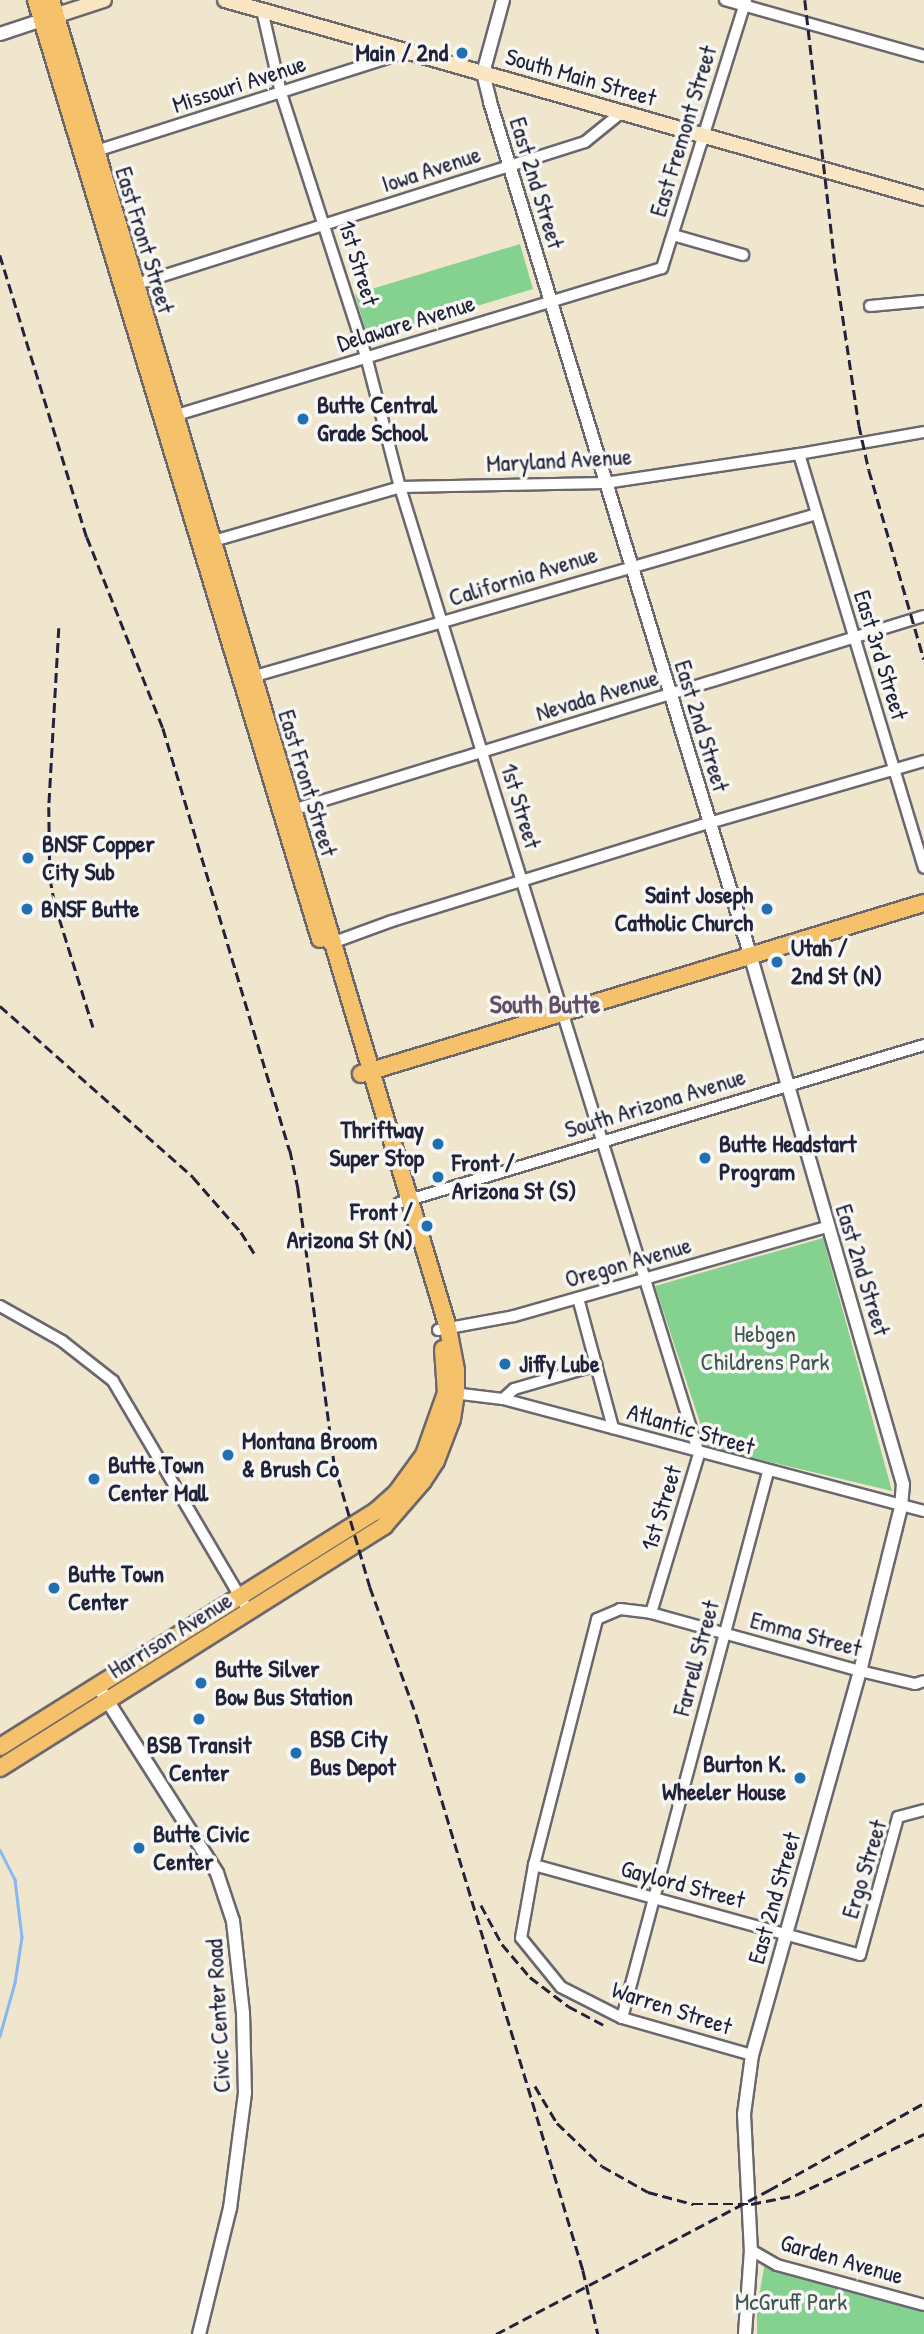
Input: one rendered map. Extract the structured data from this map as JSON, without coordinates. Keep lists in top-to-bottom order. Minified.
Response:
{"streets":{"main road":["South Main Street","East Front Street","Harrison Avenue"],"street":["Missouri Avenue","East Fremont Street","Iowa Avenue","East 2nd Street","1st Street","Delaware Avenue","Maryland Avenue","California Avenue","East 3rd Street","Nevada Avenue","South Arizona Avenue","Oregon Avenue","Atlantic Street","Emma Street","Farrell Street","Ergo Street","Gaylord Street","Warren Street","Civic Center Road","Garden Avenue"]},"crossings":[["South Main Street","Missouri Avenue"],["South Main Street","East Fremont Street"],["South Main Street","Iowa Avenue"],["South Main Street","East 2nd Street"],["South Main Street","1st Street"],["Missouri Avenue","East Front Street"],["Missouri Avenue","1st Street"],["East Fremont Street","Delaware Avenue"],["Iowa Avenue","East 2nd Street"],["Iowa Avenue","East Front Street"],["Iowa Avenue","1st Street"],["East 2nd Street","Delaware Avenue"],["East 2nd Street","Maryland Avenue"],["East 2nd Street","California Avenue"],["East 2nd Street","Nevada Avenue"],["East 2nd Street","South Arizona Avenue"],["East 2nd Street","Oregon Avenue"],["East 2nd Street","Atlantic Street"],["East 2nd Street","Emma Street"],["East 2nd Street","Gaylord Street"],["East 2nd Street","Warren Street"],["East 2nd Street","Garden Avenue"],["East Front Street","Delaware Avenue"],["East Front Street","Maryland Avenue"],["East Front Street","California Avenue"],["East Front Street","Nevada Avenue"],["East Front Street","South Arizona Avenue"],["East Front Street","Oregon Avenue"],["East Front Street","Atlantic Street"],["East Front Street","Harrison Avenue"],["1st Street","Delaware Avenue"],["1st Street","Maryland Avenue"],["1st Street","California Avenue"],["1st Street","Nevada Avenue"],["1st Street","South Arizona Avenue"],["1st Street","Oregon Avenue"],["1st Street","Atlantic Street"],["1st Street","Emma Street"],["Maryland Avenue","East 3rd Street"],["California Avenue","East 3rd Street"],["East 3rd Street","Nevada Avenue"],["Atlantic Street","Farrell Street"],["Emma Street","Farrell Street"],["Emma Street","Gaylord Street"],["Emma Street","Warren Street"],["Harrison Avenue","Civic Center Road"],["Farrell Street","Gaylord Street"],["Farrell Street","Warren Street"],["Ergo Street","Gaylord Street"],["Gaylord Street","Warren Street"]],"districts":["South Butte"],"parks":["Hebgen Childrens Park","McGruff Park"],"places":["Main / 2nd","Butte Central Grade School","BNSF Copper City Sub","BNSF Butte","Saint Joseph Catholic Church","Utah / 2nd St (N)","Thriftway Super Stop","Butte Headstart Program","Front / Arizona St (S)","Front / Arizona St (N)","Jiffy Lube","Montana Broom & Brush Co","Butte Town Center Mall","Butte Town Center","Butte Silver Bow Bus Station","BSB Transit Center","BSB City Bus Depot","Burton K. Wheeler House","Butte Civic Center"]}
